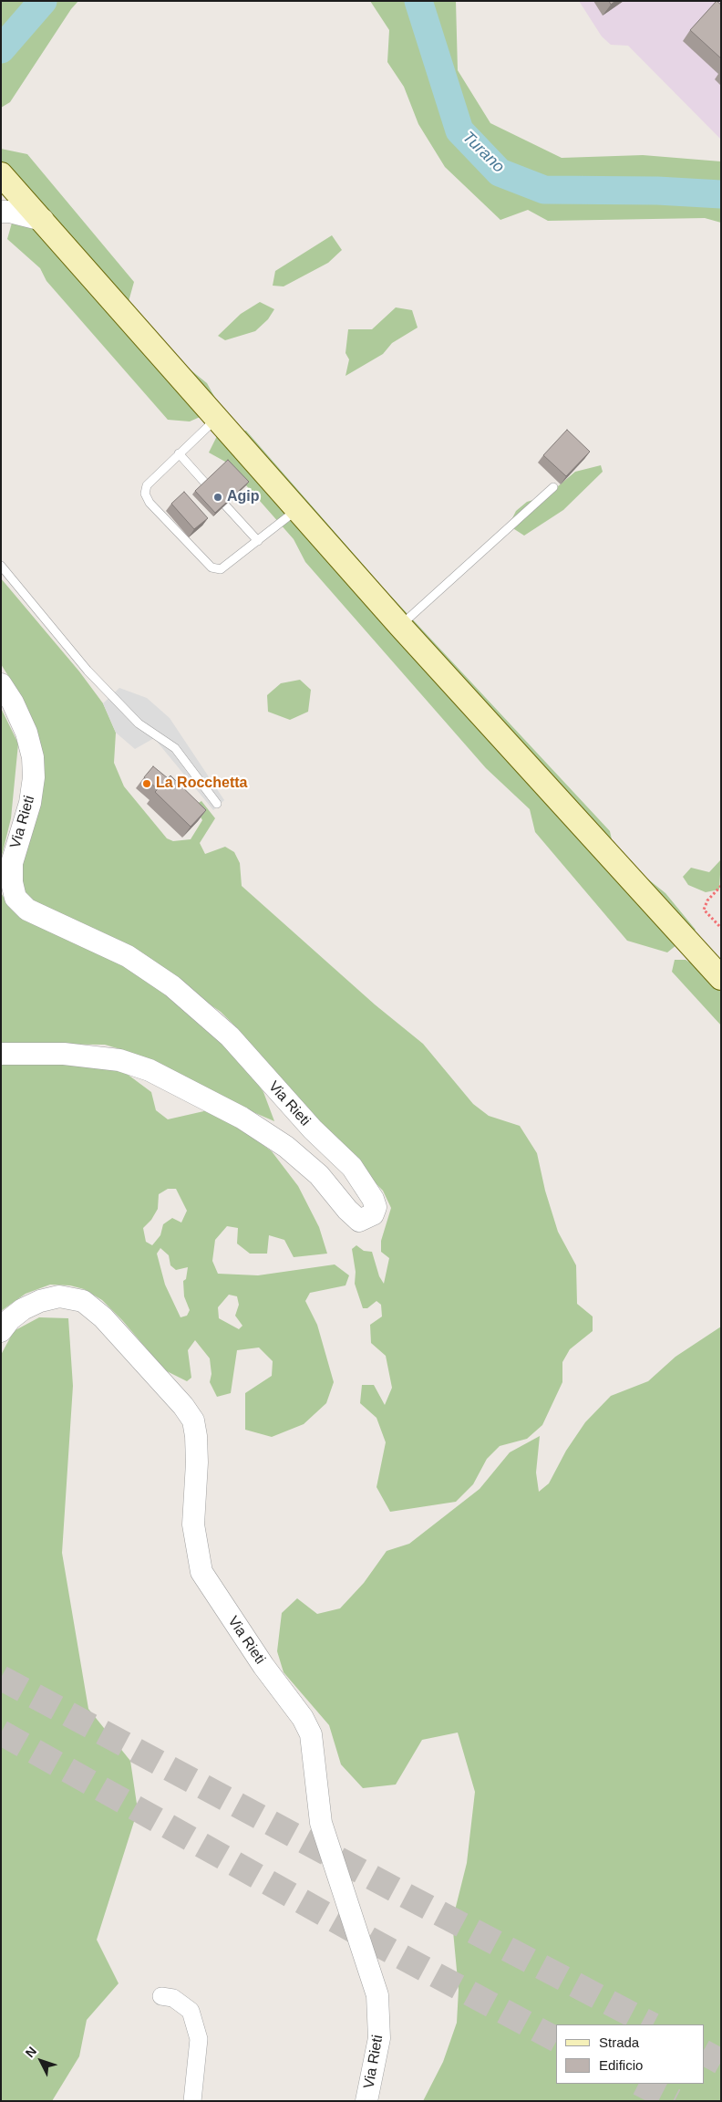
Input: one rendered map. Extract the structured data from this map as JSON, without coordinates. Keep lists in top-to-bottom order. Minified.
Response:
{"streets":{"street":["Via Rieti"]},"water":["Turano"],"places":["Agip","La Rocchetta"],"legend":["Strada","Edificio"],"north":"top left"}
